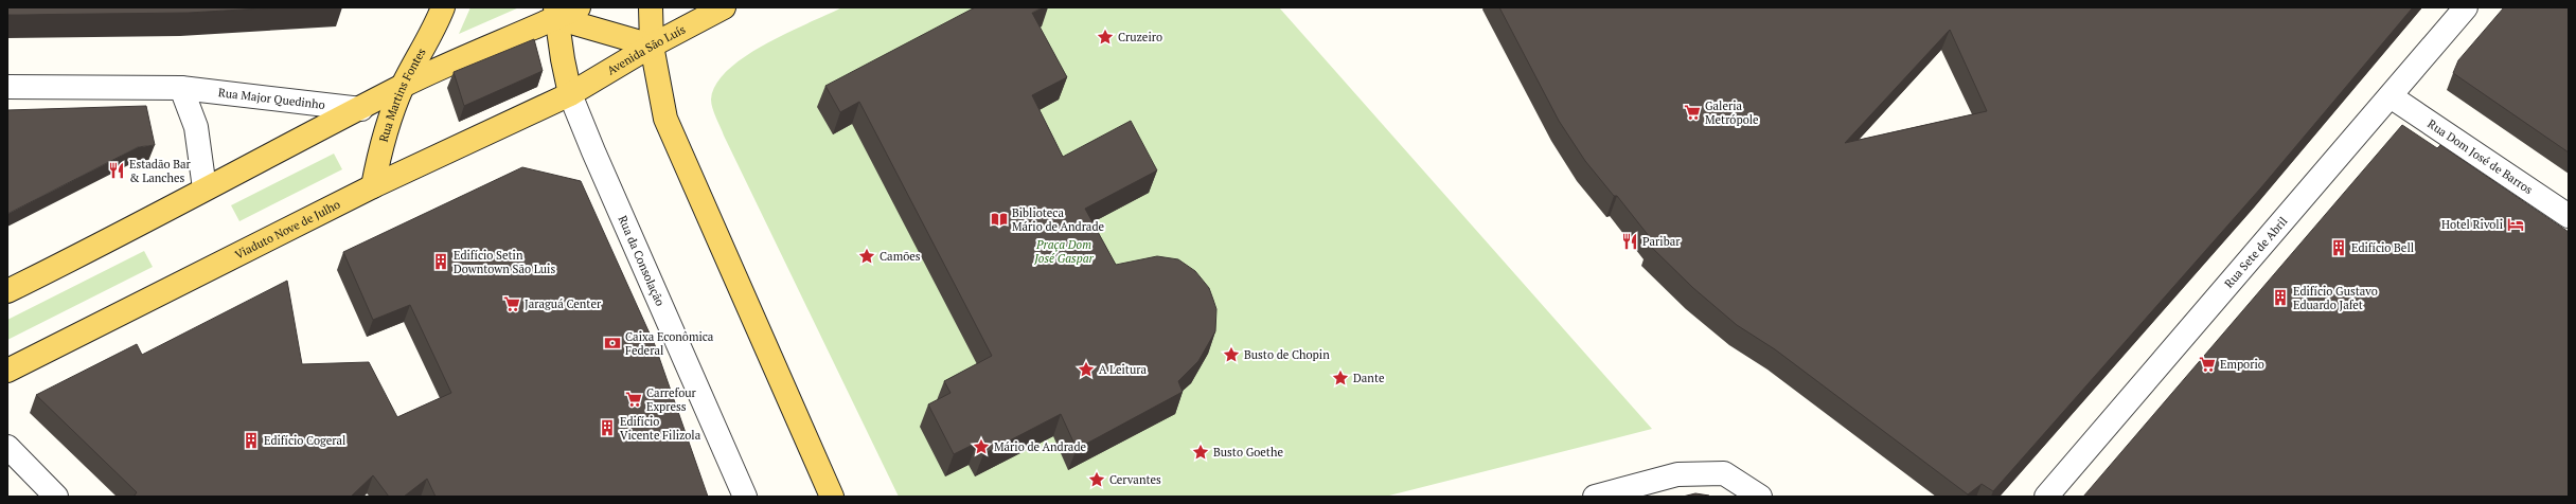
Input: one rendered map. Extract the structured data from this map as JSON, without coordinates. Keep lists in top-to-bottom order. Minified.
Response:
{"streets":{"main road":["Avenida São Luís","Rua Martins Fontes","Viaduto Nove de Julho","Rua da Consolação"],"street":["Rua Major Quedinho","Rua Dom José de Barros","Rua Sete de Abril"]},"crossings":[["Avenida São Luís","Viaduto Nove de Julho"],["Avenida São Luís","Rua da Consolação"],["Rua Martins Fontes","Viaduto Nove de Julho"],["Rua Dom José de Barros","Rua Sete de Abril"],["Viaduto Nove de Julho","Rua da Consolação"]],"parks":["Praça Dom José Gaspar"],"places":{"place":["Cruzeiro","Camões","Busto de Chopin","A Leitura","Dante","Mário de Andrade","Busto Goethe","Cervantes"],"supermarket":["Galeria Metrópole","Jaraguá Center","Emporio","Carrefour Express"],"restaurant":["Estadão Bar & Lanches","Paribar"],"library":["Biblioteca Mário de Andrade"],"hotel":["Hotel Rivoli"],"building":["Edifício Bell","Edifício Setin Downtown São Luis","Edifício Gustavo Eduardo Jafet","Edifício Vicente Filizola","Edifício Cogeral"],"bank":["Caixa Econômica Federal"]}}
